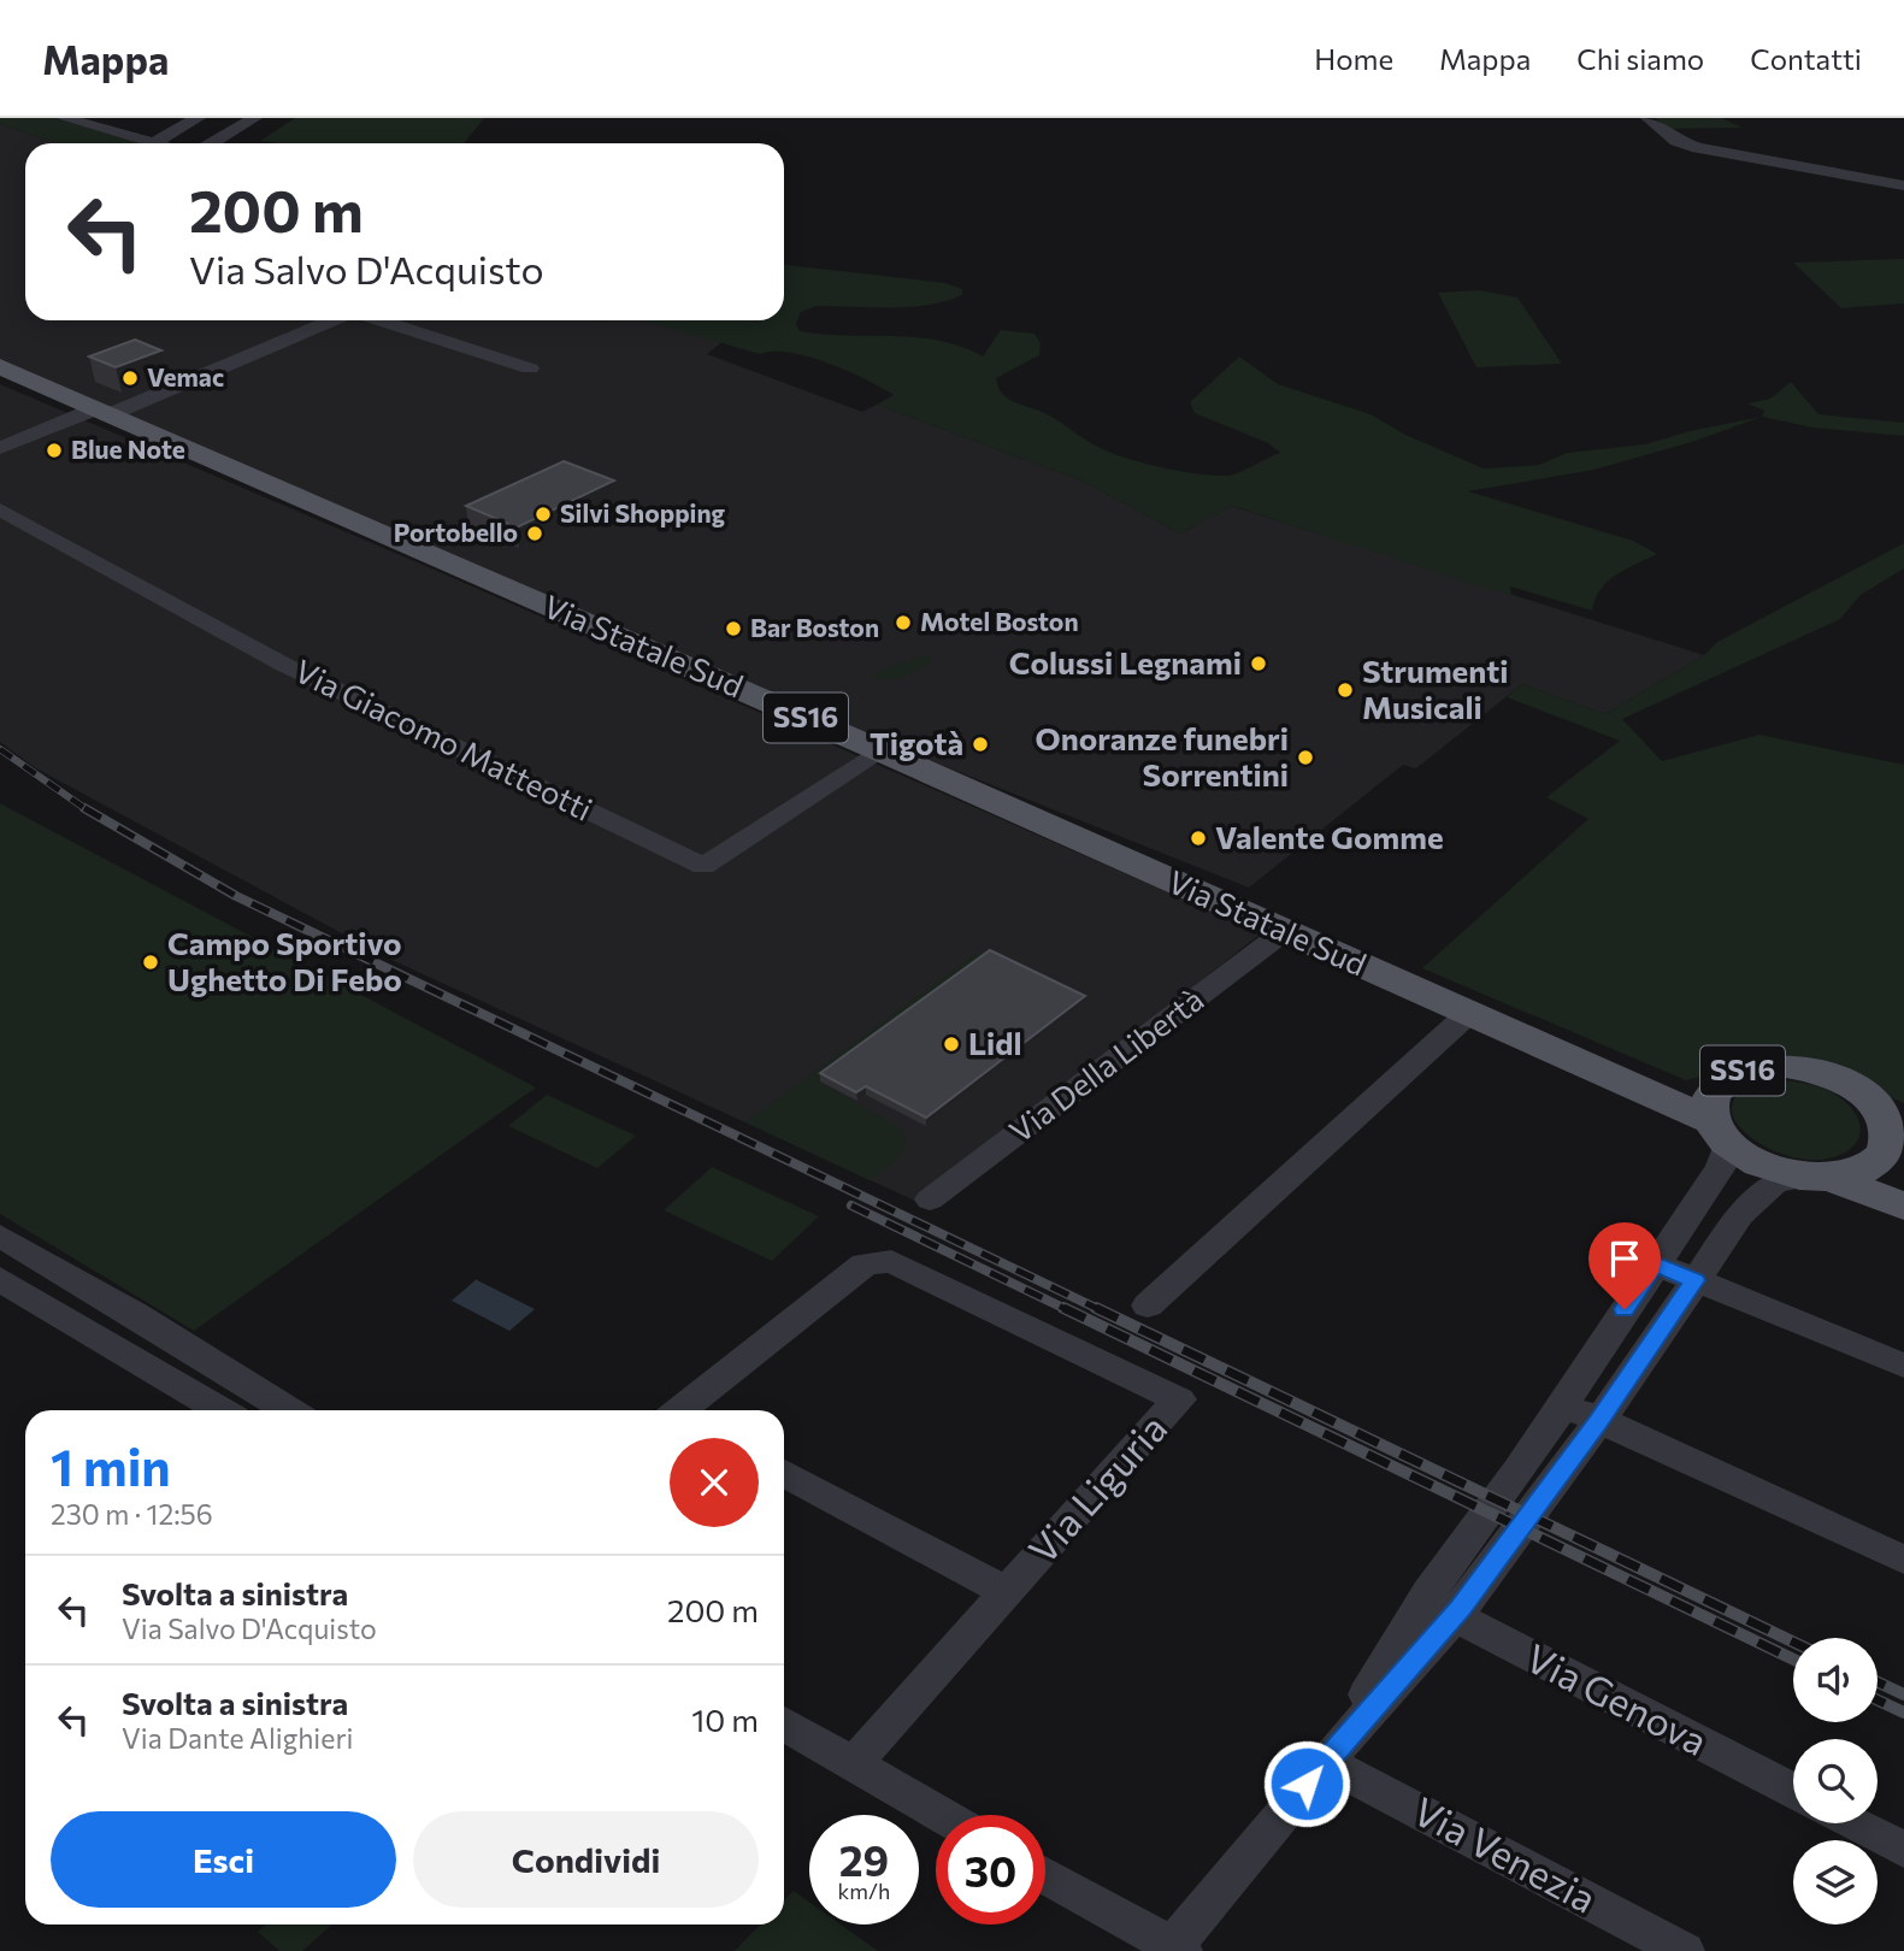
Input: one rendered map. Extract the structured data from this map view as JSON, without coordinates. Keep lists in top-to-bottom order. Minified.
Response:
{"streets":{"main road":["Via Statale Sud","SS16"],"street":["Via Giacomo Matteotti","Via Della Libertà","Via Liguria","Via Genova","Via Venezia"]},"crossings":[["Via Statale Sud","SS16"],["Via Statale Sud","Via Giacomo Matteotti"],["Via Statale Sud","Via Della Libertà"]],"places":["Vemac","Blue Note","Silvi Shopping","Portobello","Motel Boston","Bar Boston","Colussi Legnami","Strumenti Musicali","Tigotà","Onoranze funebri Sorrentini","Valente Gomme","Campo Sportivo Ughetto Di Febo","Lidl"],"page":{"header":"Mappa","nav":["Home","Mappa","Chi siamo","Contatti"],"turn":["200 m","Via Salvo D'Acquisto"],"heading":["1 min","230 m · 12:56"],"list":[{"name":"Svolta a sinistra","note":"Via Salvo D'Acquisto","value":"200 m"},{"name":"Svolta a sinistra","note":"Via Dante Alighieri","value":"10 m"}],"buttons":["Esci","Condividi"],"speed":"29 km/h","limit":"30"}}
